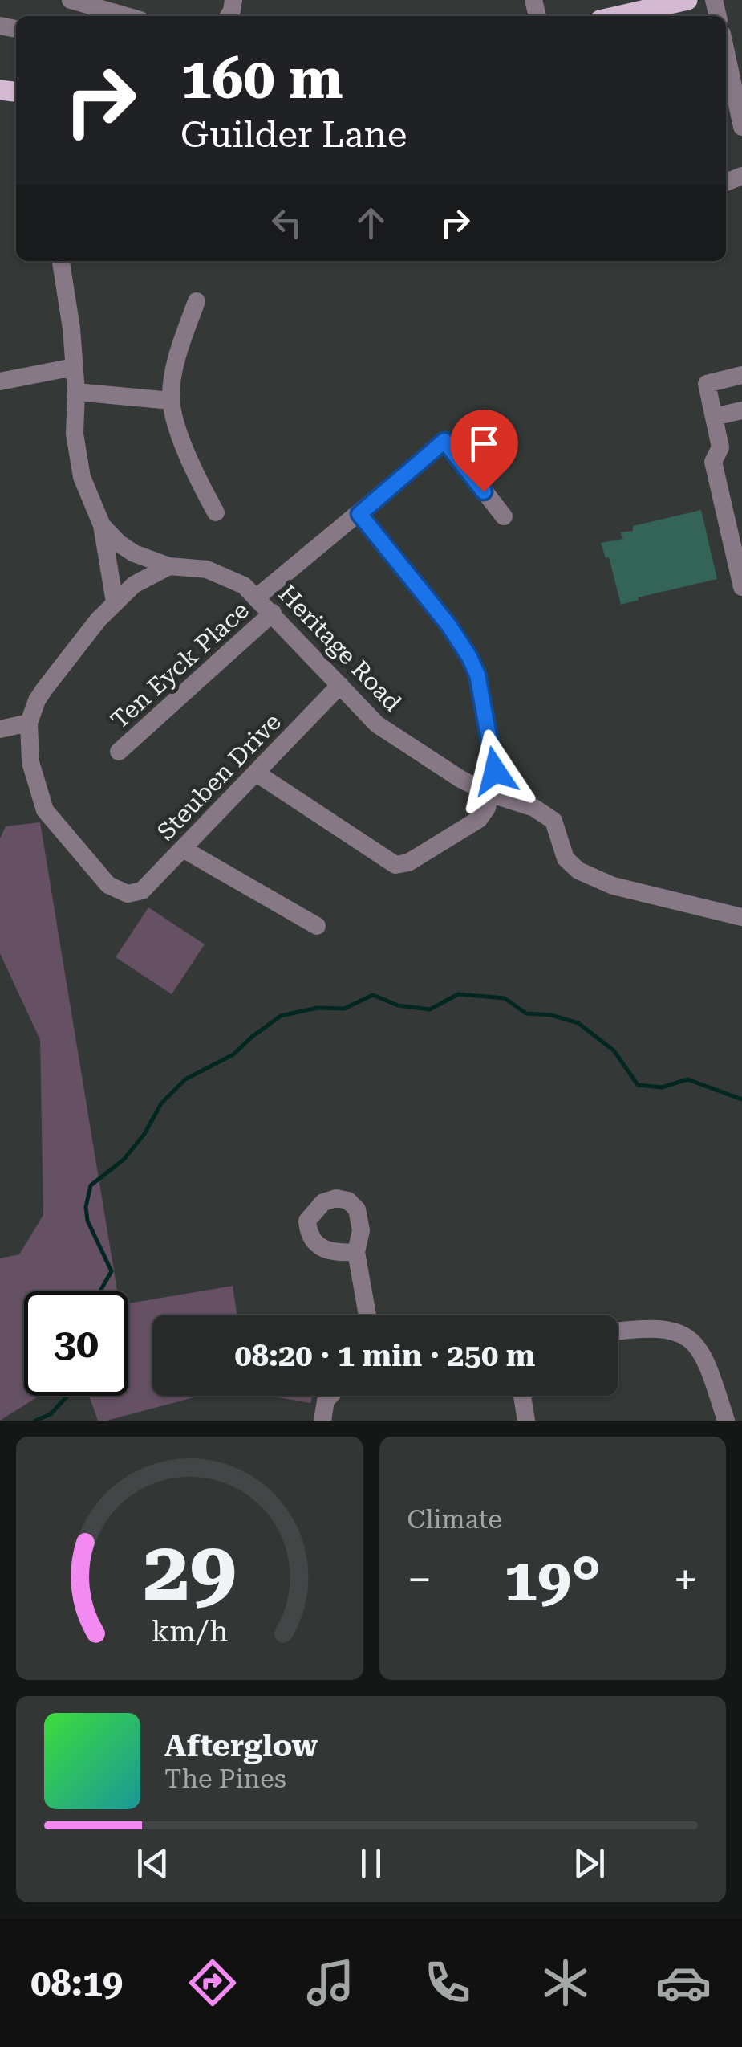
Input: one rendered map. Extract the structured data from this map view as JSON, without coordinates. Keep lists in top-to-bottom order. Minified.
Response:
{"streets":{"street":["Heritage Road","Ten Eyck Place","Steuben Drive"]},"crossings":[["Heritage Road","Ten Eyck Place"],["Heritage Road","Steuben Drive"]],"page":{"turn":["160 m","Guilder Lane"],"limit":"30","trip":"08:20 · 1 min · 250 m","tile":"Climate","heat":["−","19°","+"],"song":["Afterglow","The Pines"],"tabs":"08:19","gauge":["29","km/h"]}}
